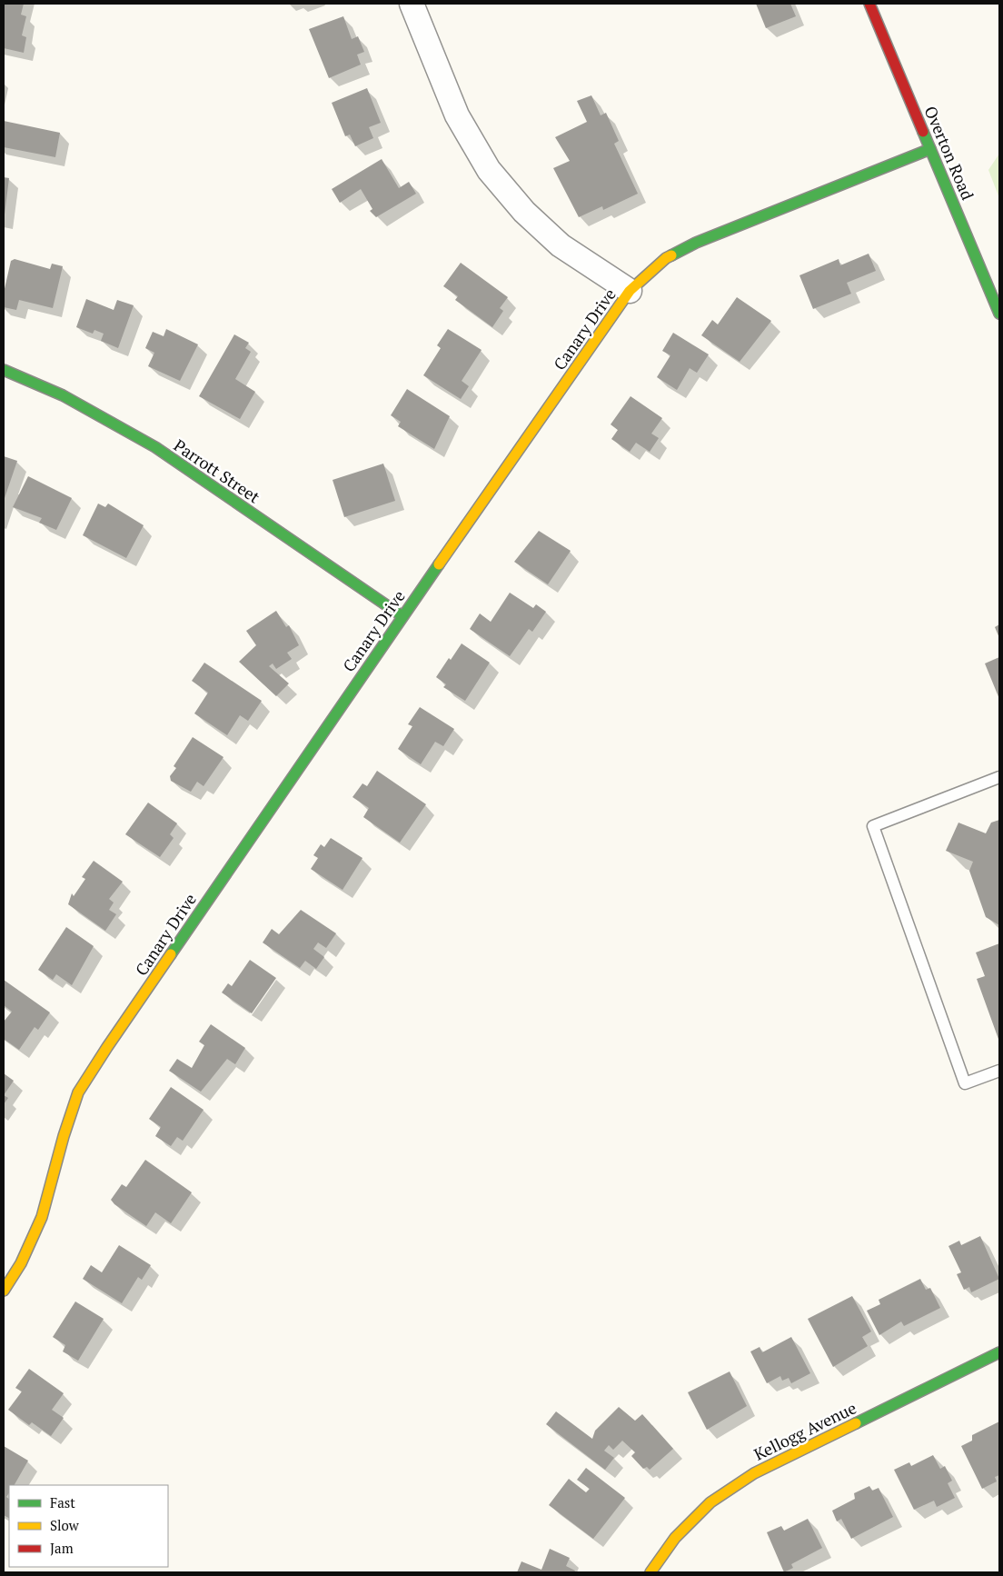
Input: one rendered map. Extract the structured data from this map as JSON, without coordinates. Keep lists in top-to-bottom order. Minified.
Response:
{"streets":{"street":["Overton Road","Canary Drive","Parrott Street","Kellogg Avenue"]},"crossings":[["Overton Road","Canary Drive"],["Canary Drive","Parrott Street"]],"legend":["Fast","Slow","Jam"]}
